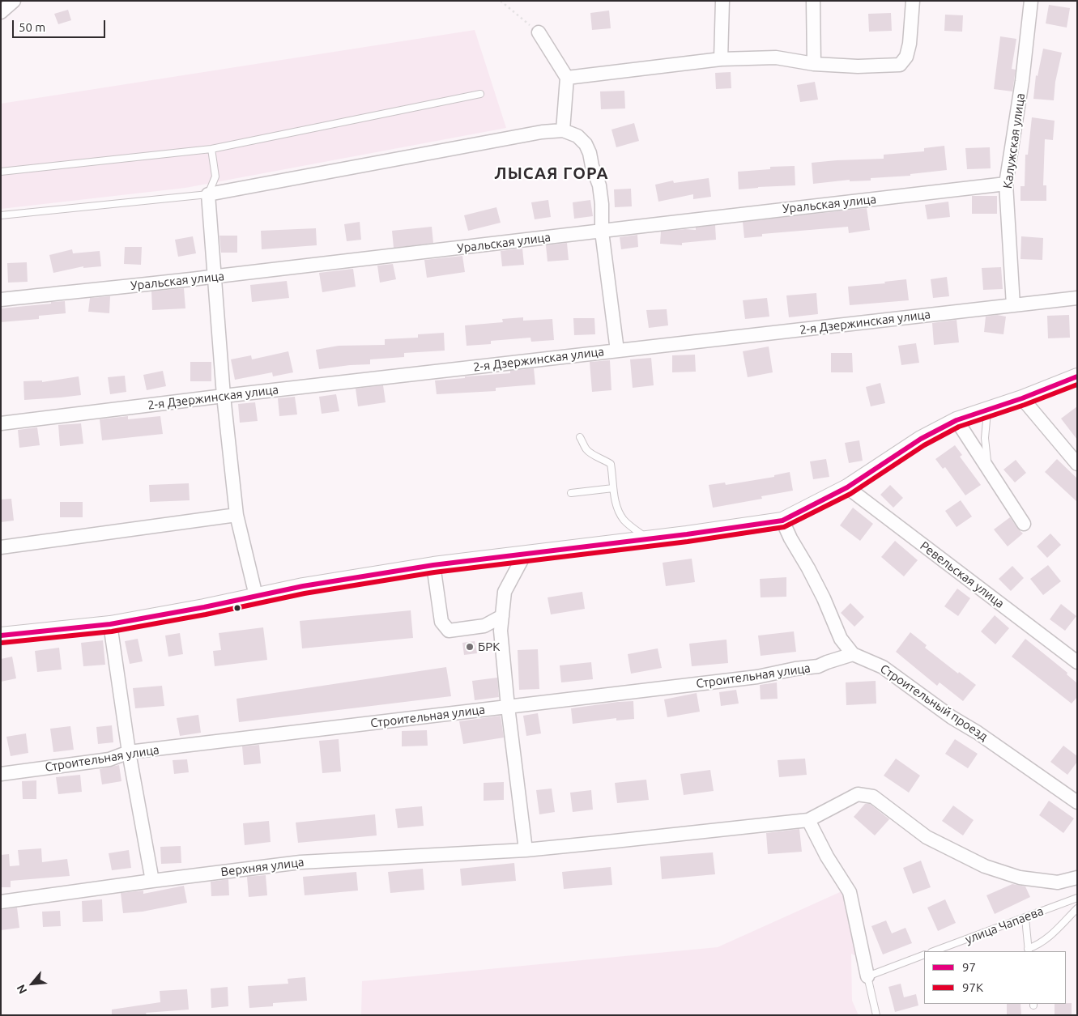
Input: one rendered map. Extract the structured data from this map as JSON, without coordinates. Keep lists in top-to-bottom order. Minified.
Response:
{"streets":{"street":["Калужская улица","Уральская улица","2-я Дзержинская улица","Ревельская улица","Строительная улица","Строительный проезд","Верхняя улица"],"lane":["улица Чапаева"]},"crossings":[["Калужская улица","Уральская улица"],["Калужская улица","2-я Дзержинская улица"],["Строительная улица","Строительный проезд"]],"districts":["ЛЫСАЯ ГОРА"],"places":["БРК"],"lines":["transit line 97","transit line 97К"],"legend":["97","97К"],"scale_bar":"50 m","north":"bottom left"}
